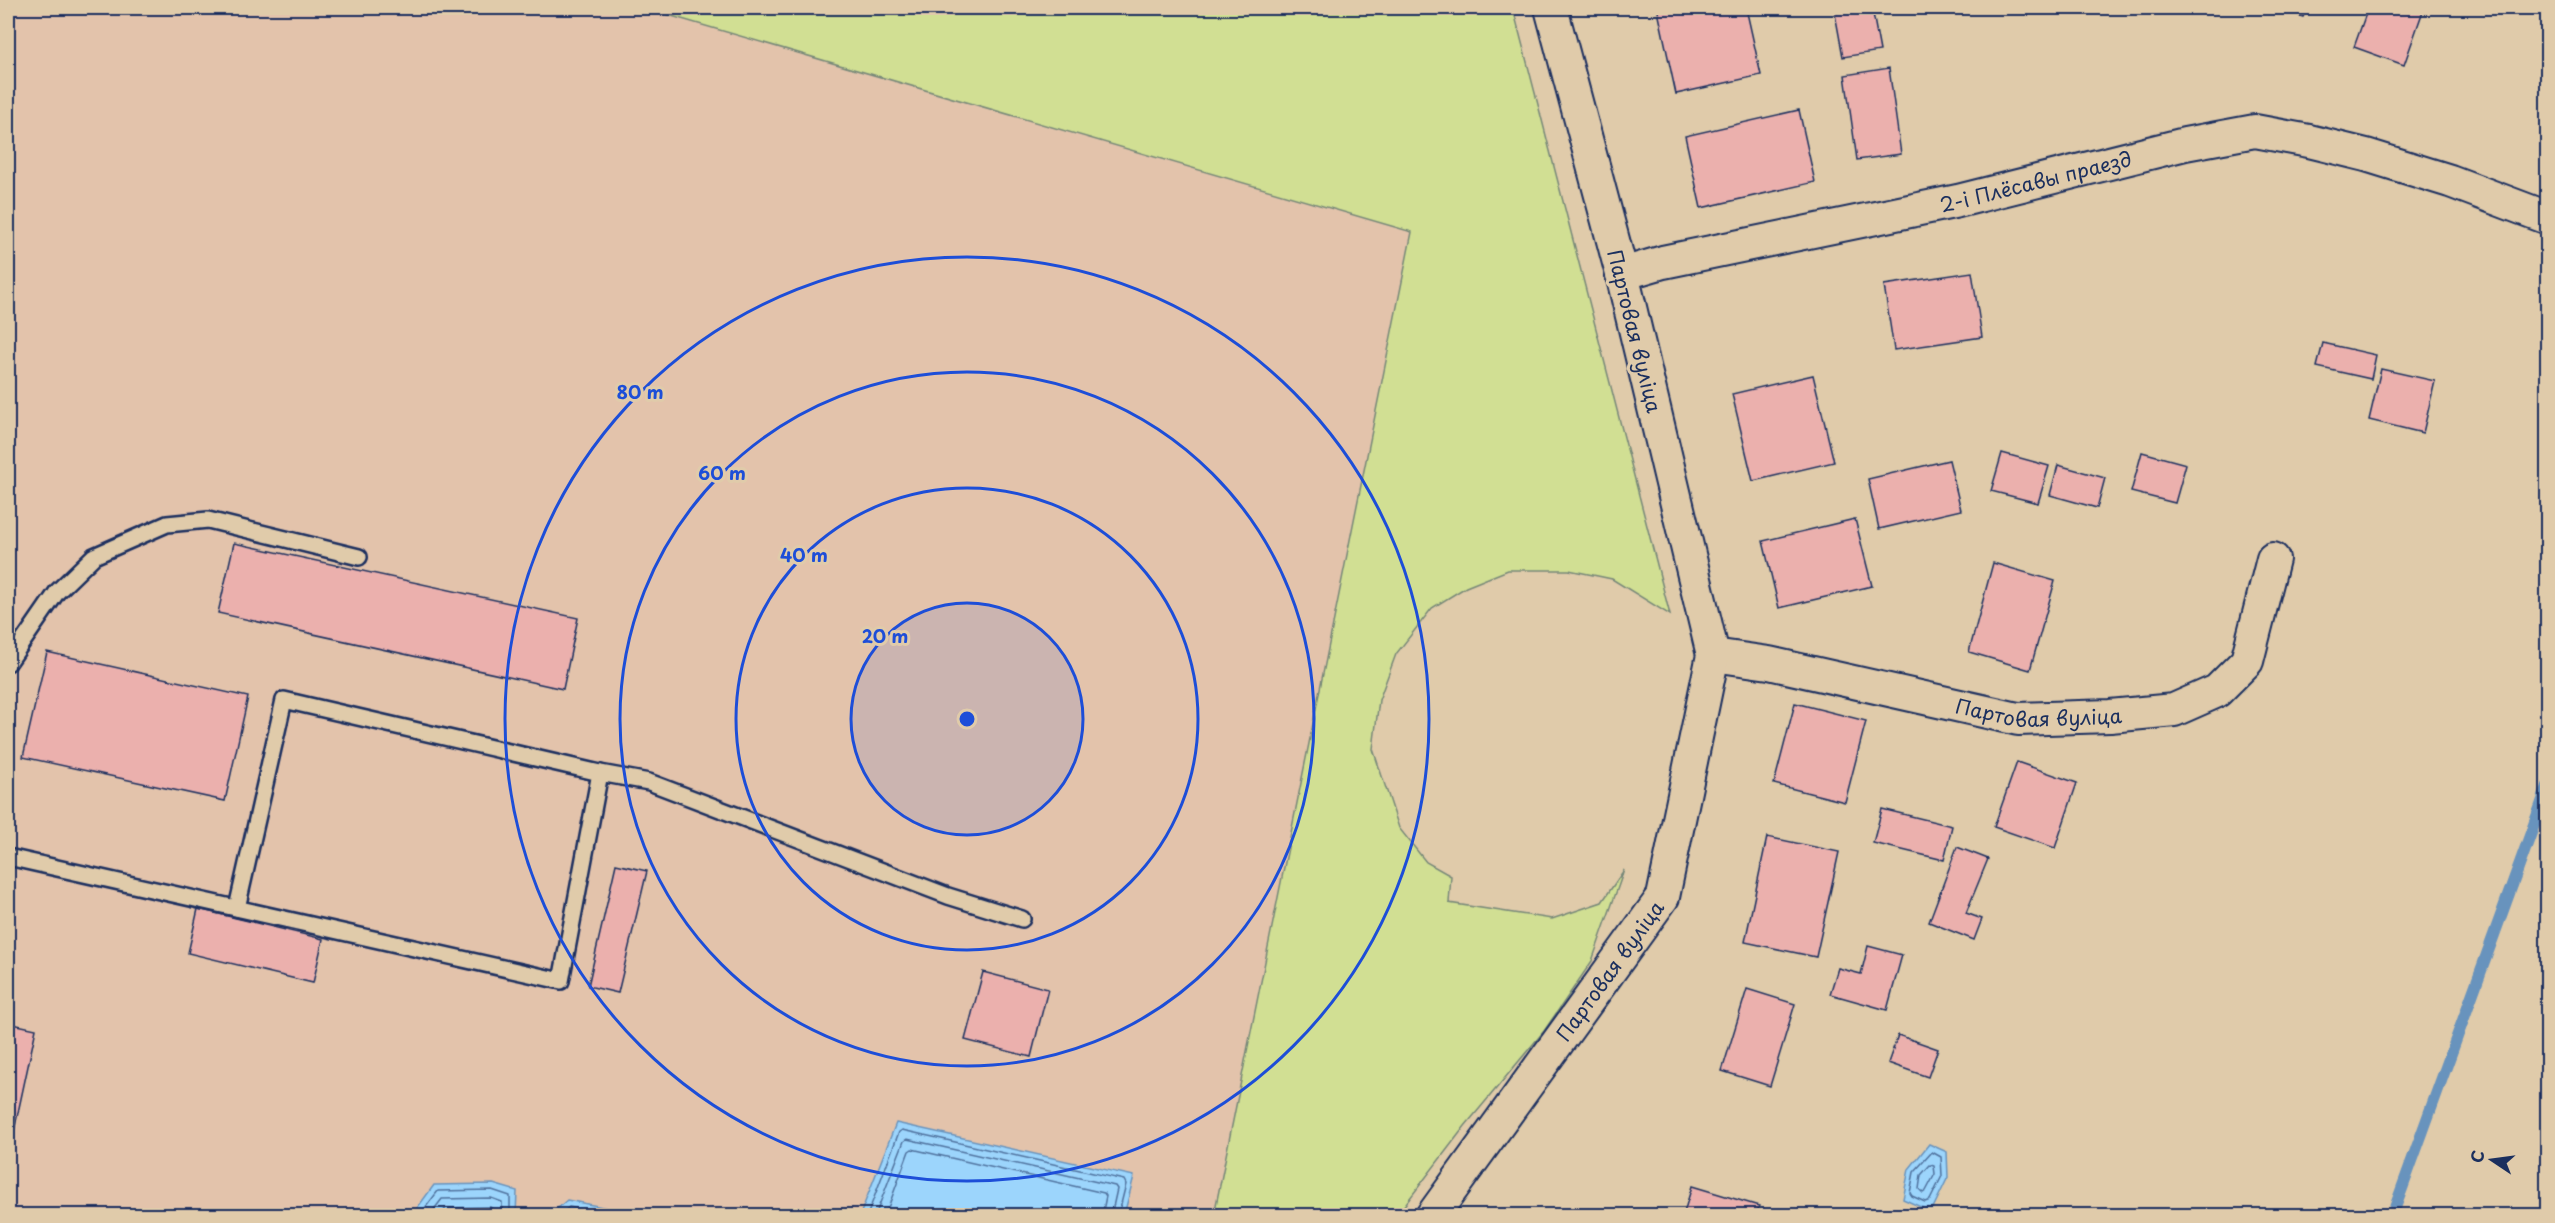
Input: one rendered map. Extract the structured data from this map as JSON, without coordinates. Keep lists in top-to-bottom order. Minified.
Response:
{"streets":{"street":["2-і Плёсавы праезд","Партовая вуліца"]},"crossings":[["2-і Плёсавы праезд","Партовая вуліца"]],"north":"left","rings":["80 m","60 m","40 m","20 m"]}
